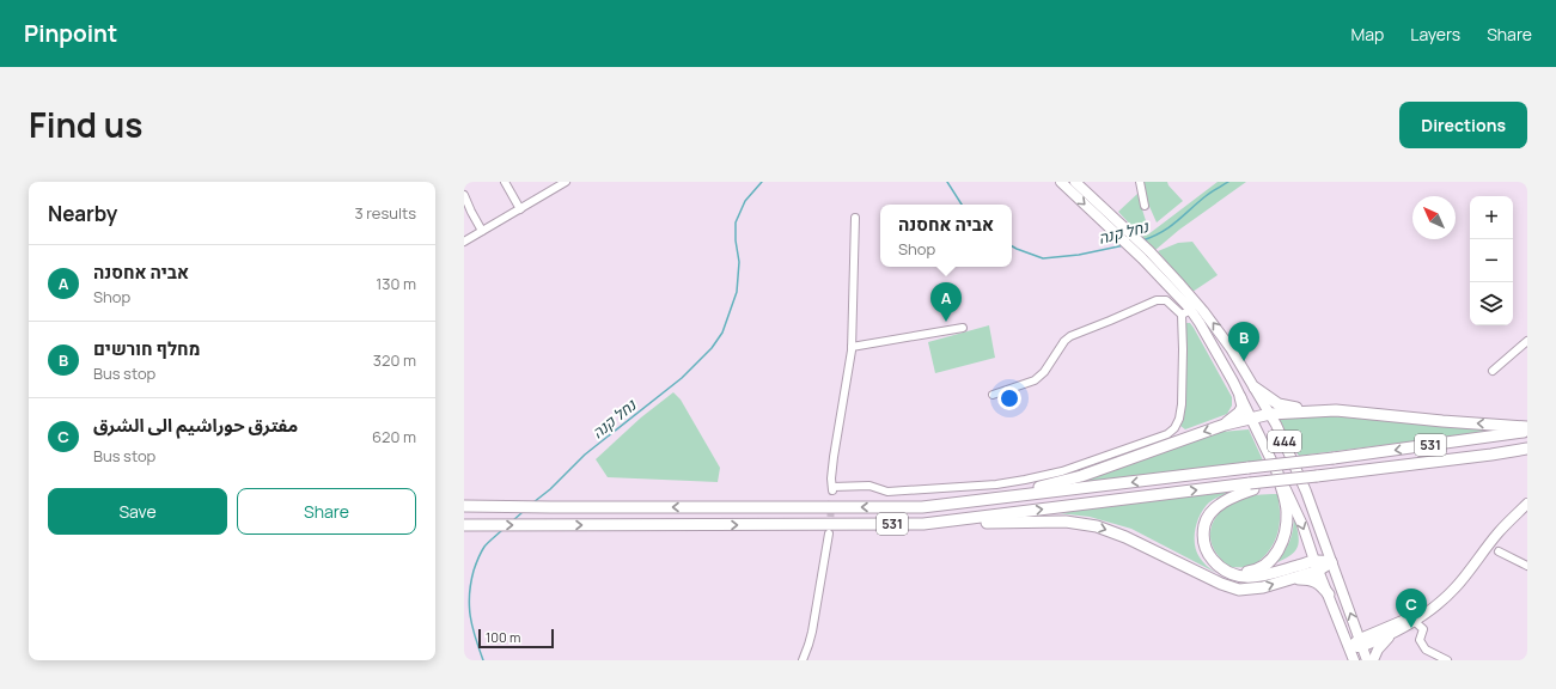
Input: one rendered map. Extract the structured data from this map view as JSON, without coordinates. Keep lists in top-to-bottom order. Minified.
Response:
{"streets":{"highway":["531"],"main road":["444"]},"water":["נחל קנה"],"scale_bar":"100 m","north":"top left","page":{"header":"Pinpoint","nav":["Map","Layers","Share"],"title":"Find us","buttons":["Directions",["Save","Share"]],"heading":["Nearby","3 results"],"map_buttons":["+","−"],"popup":["אביה אחסנה","Shop"],"list":[{"mark":"A","name":"אביה אחסנה","note":"Shop","value":"130 m"},{"mark":"B","name":"מחלף חורשים","note":"Bus stop","value":"320 m"},{"mark":"C","name":"مفترق حوراشيم الى الشرق","note":"Bus stop","value":"620 m"}],"pins":["A","B","C"],"scale":"100 m"}}
